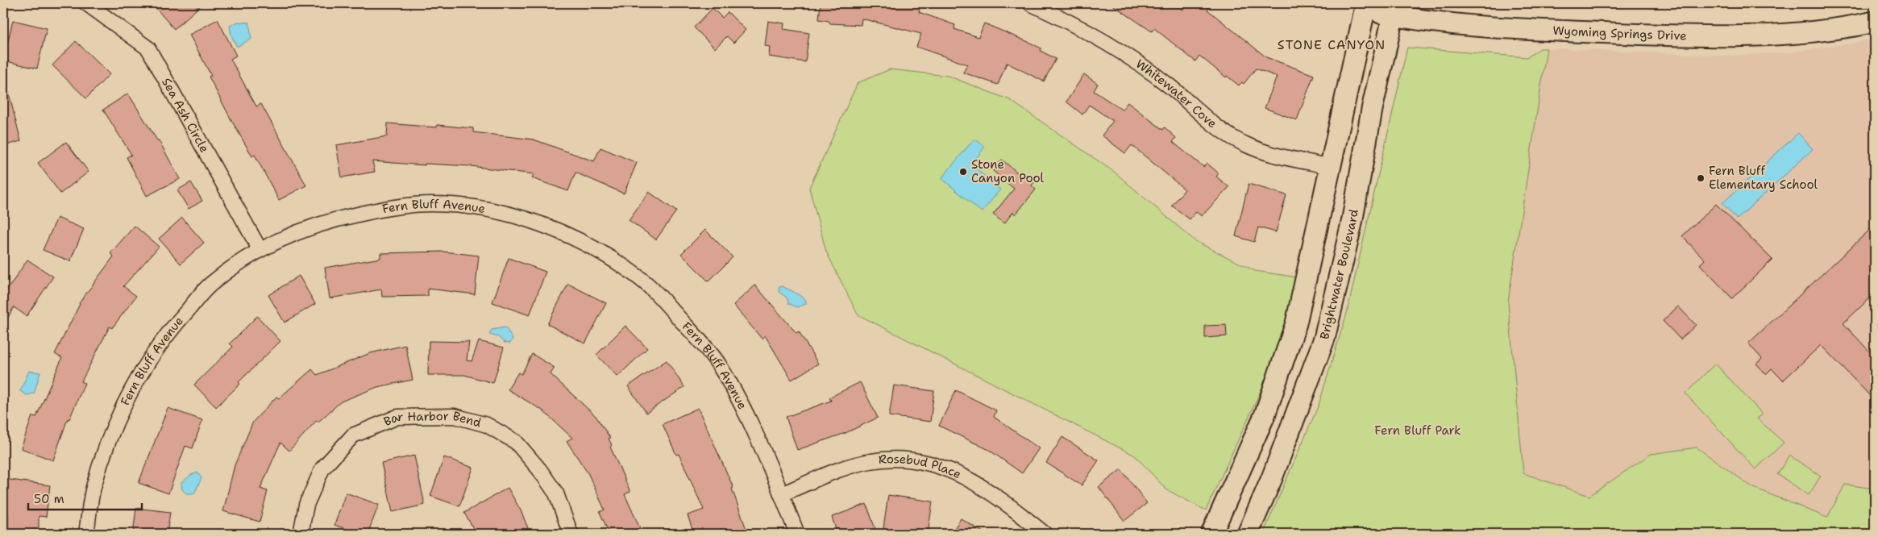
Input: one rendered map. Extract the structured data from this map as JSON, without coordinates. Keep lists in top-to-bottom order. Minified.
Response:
{"streets":{"street":["Wyoming Springs Drive","Whitewater Cove","Sea Ash Circle","Fern Bluff Avenue","Brightwater Boulevard","Bar Harbor Bend","Rosebud Place"]},"crossings":[["Wyoming Springs Drive","Brightwater Boulevard"],["Sea Ash Circle","Fern Bluff Avenue"],["Fern Bluff Avenue","Rosebud Place"]],"districts":["STONE CANYON"],"parks":["Fern Bluff Park"],"places":["Stone Canyon Pool","Fern Bluff Elementary School"],"scale_bar":"50 m"}
